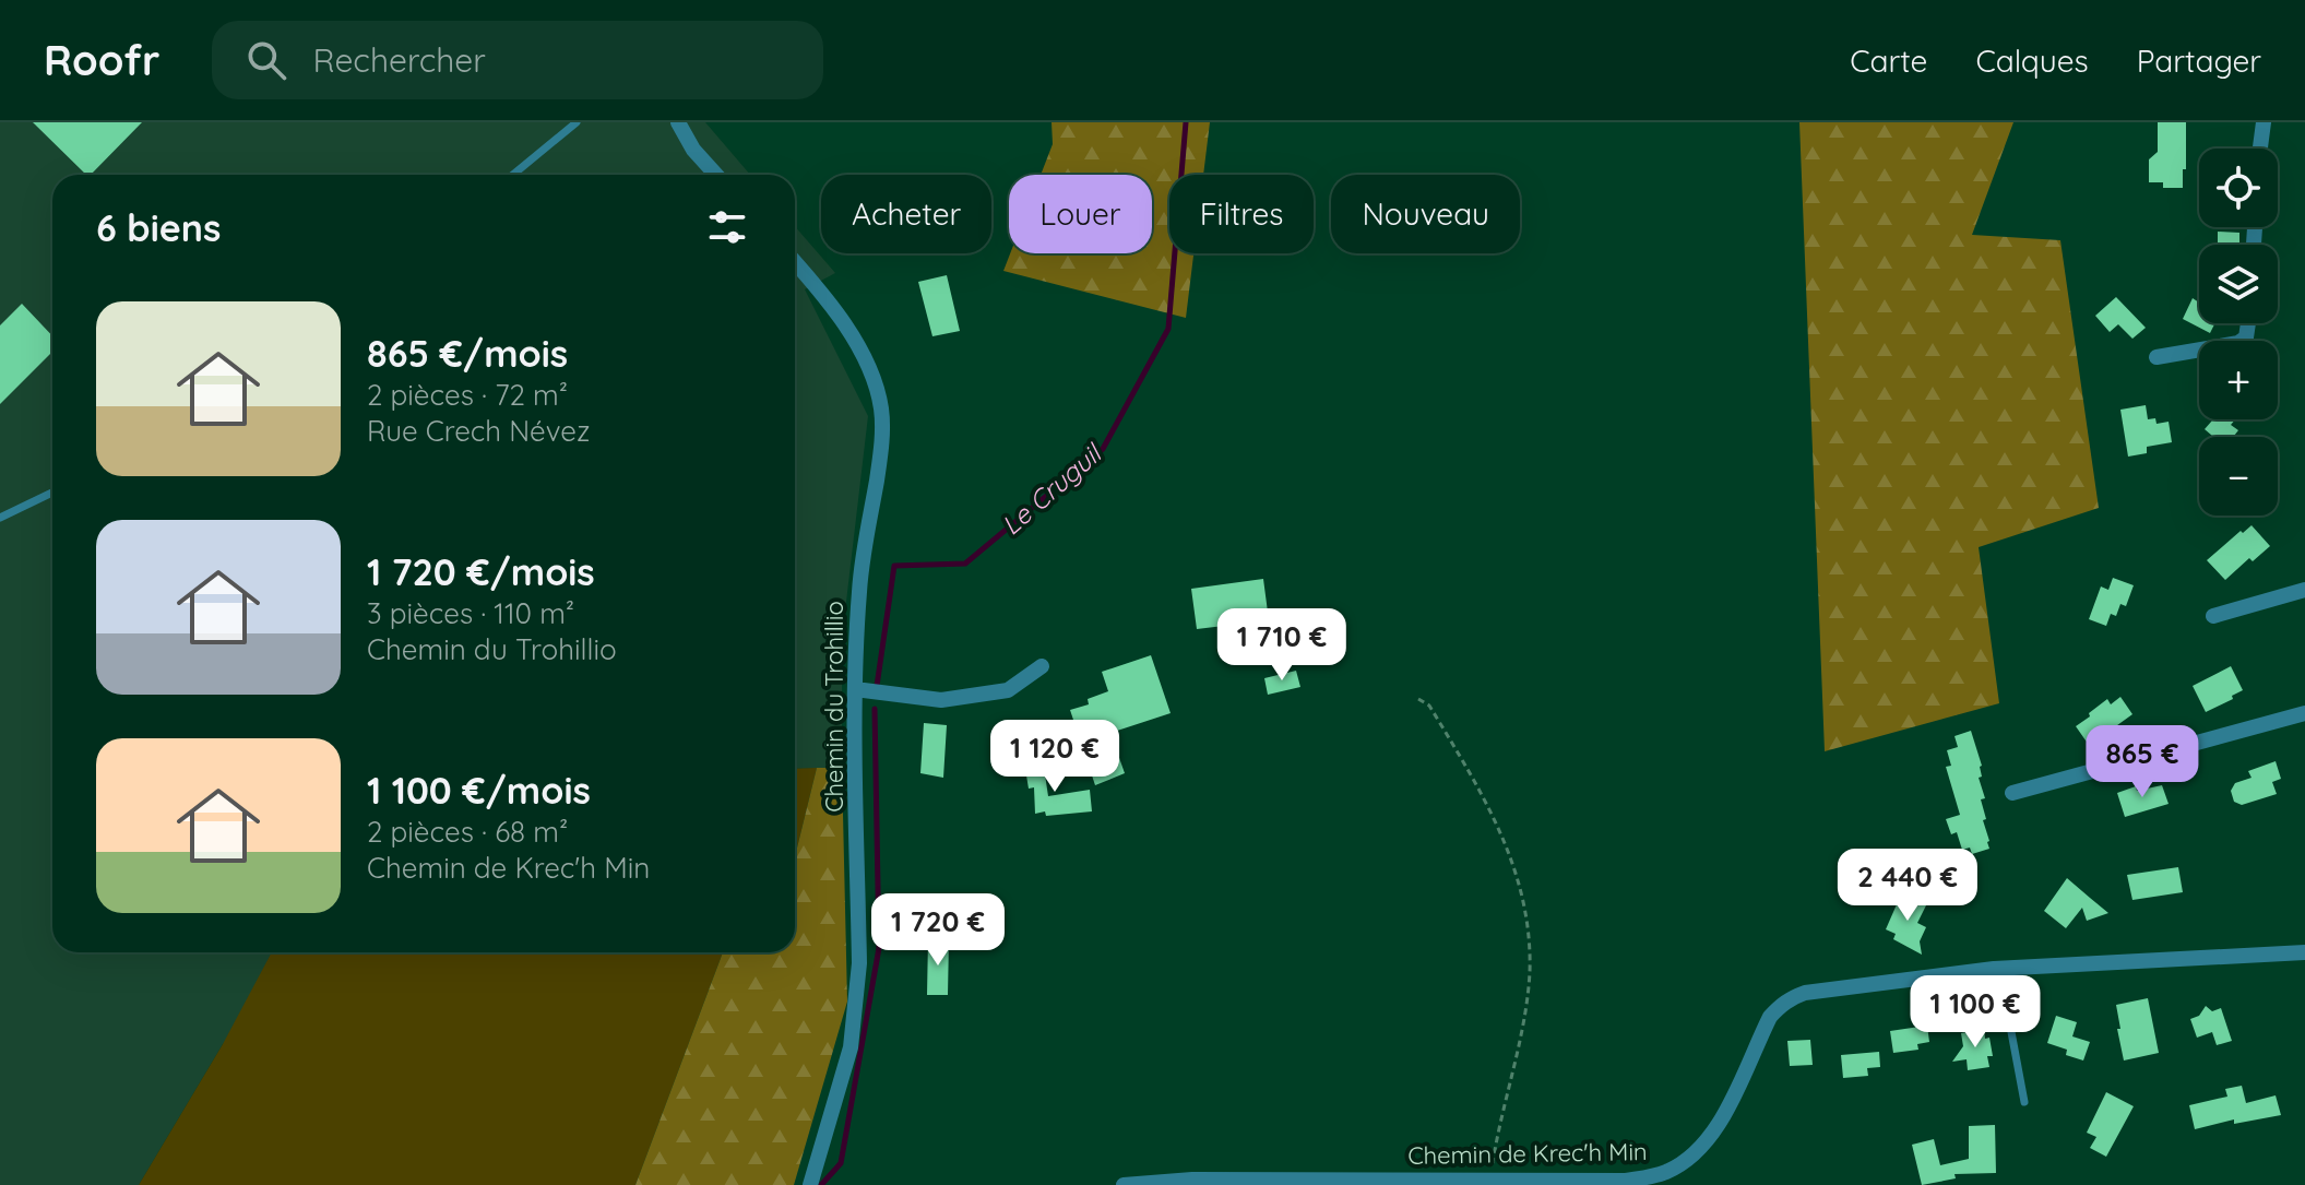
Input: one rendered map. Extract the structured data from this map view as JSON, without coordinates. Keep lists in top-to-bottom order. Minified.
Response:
{"streets":{"street":["Chemin du Trohillio","Chemin de Krec'h Min"]},"water":["Le Cruguil"],"page":{"header":"Roofr","search":"Rechercher","nav":["Carte","Calques","Partager"],"map_buttons":["+","−"],"chip":["Acheter","Louer","Filtres","Nouveau"],"heading":"6 biens","list":[{"name":"865 €/mois","note":"2 pièces · 72 m² · Rue Crech Névez"},{"name":"1 720 €/mois","note":"3 pièces · 110 m² · Chemin du Trohillio"},{"name":"1 100 €/mois","note":"2 pièces · 68 m² · Chemin de Krec'h Min"}],"price":["1 710 €","1 120 €","865 €","2 440 €","1 720 €","1 100 €"]}}
